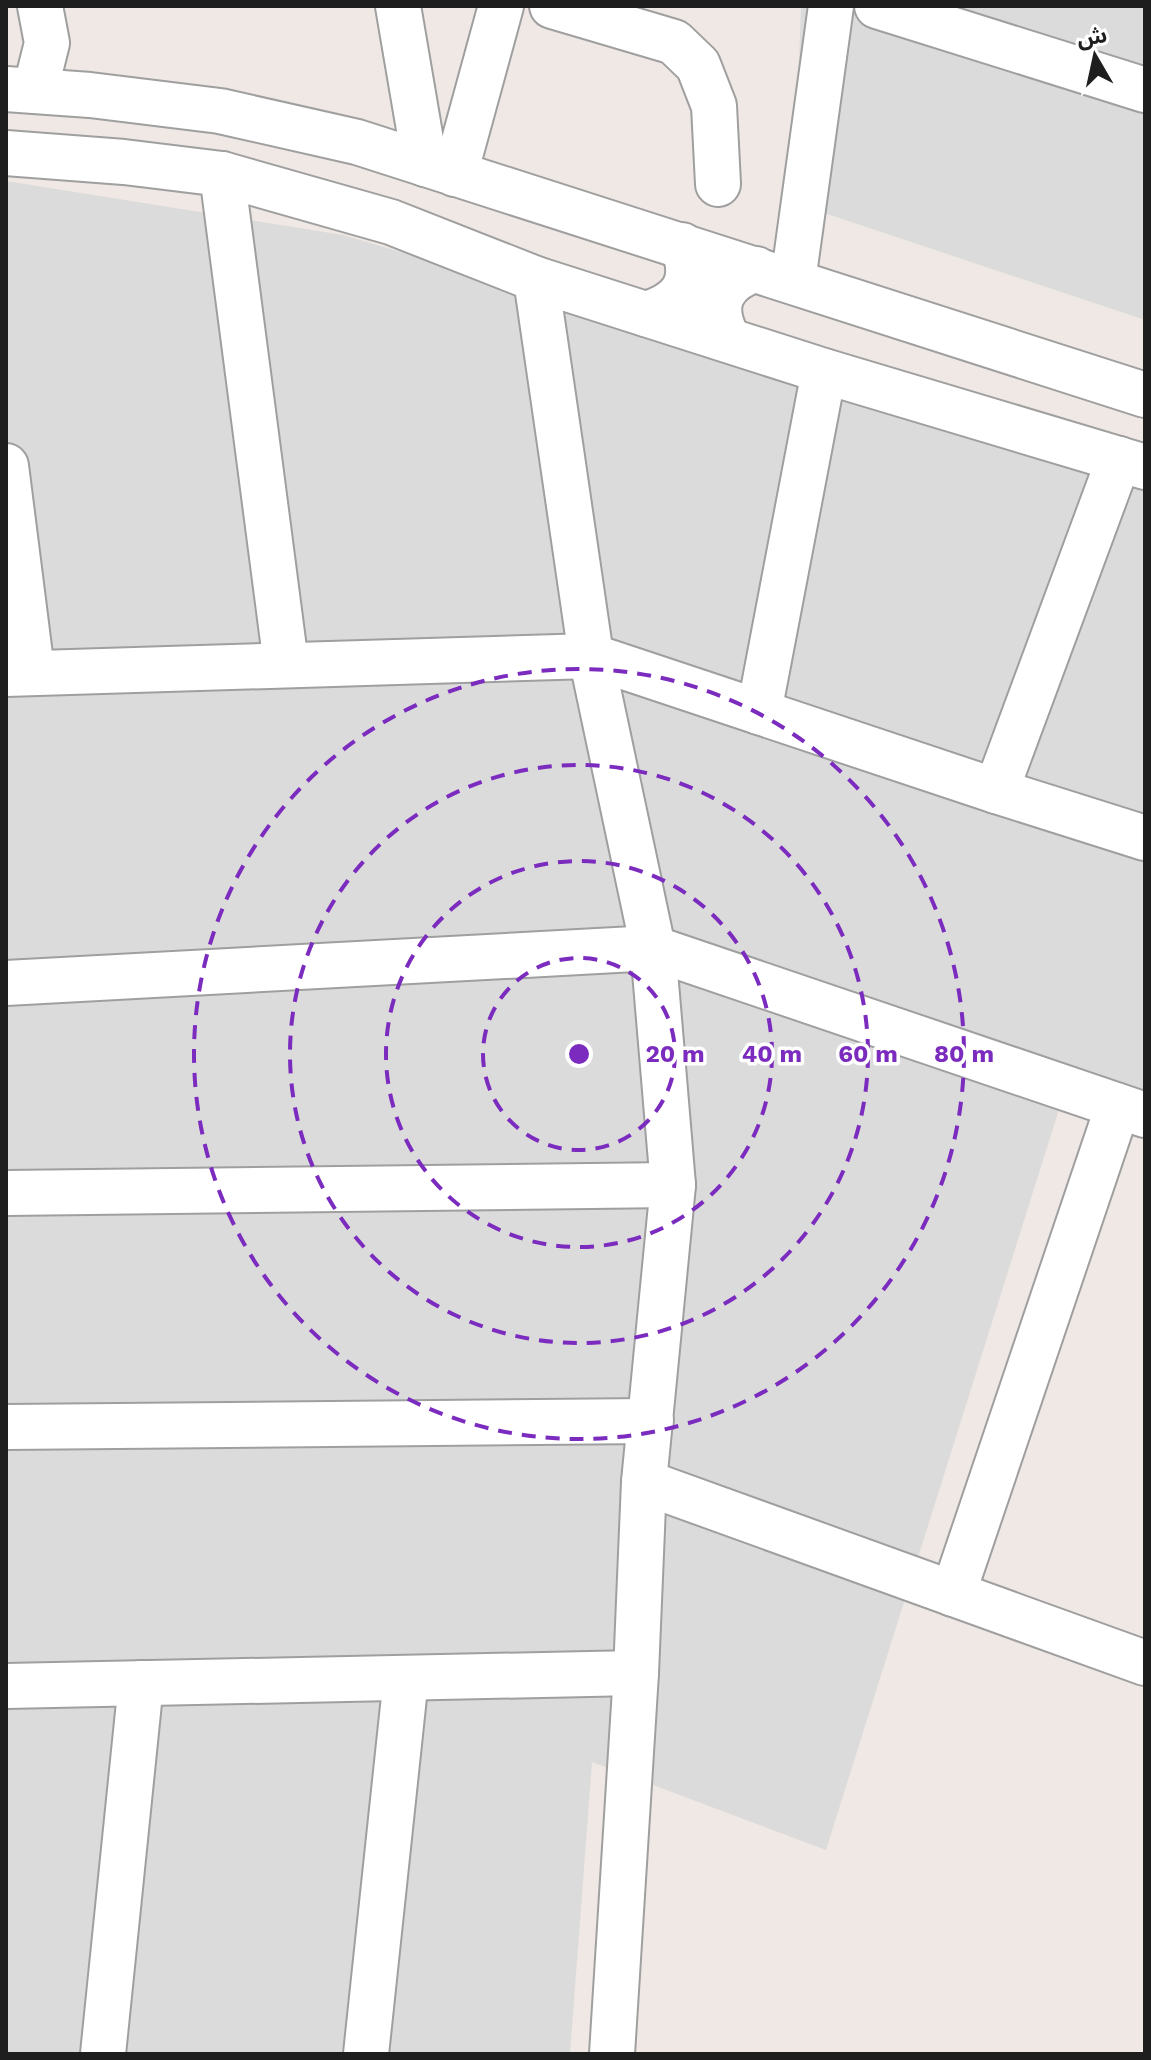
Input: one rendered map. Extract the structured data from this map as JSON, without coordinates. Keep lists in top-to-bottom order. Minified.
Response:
{"north":"top","rings":["20 m","40 m","60 m","80 m"]}
